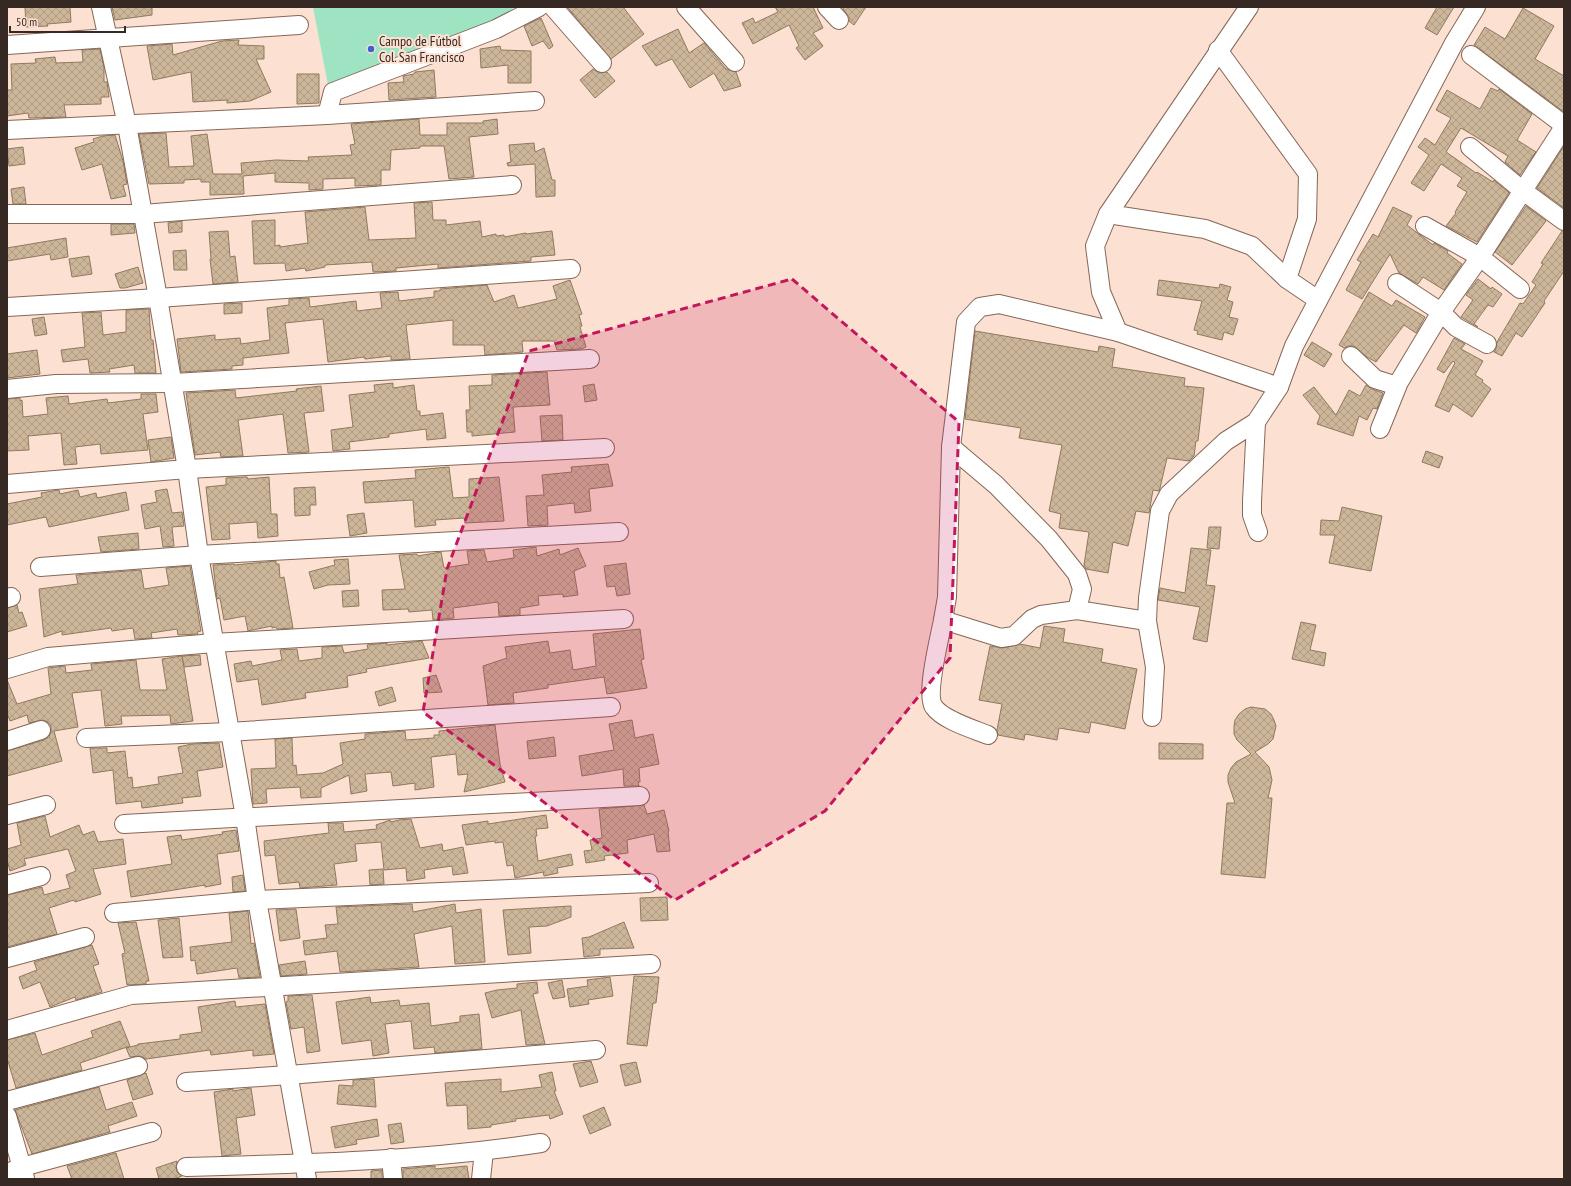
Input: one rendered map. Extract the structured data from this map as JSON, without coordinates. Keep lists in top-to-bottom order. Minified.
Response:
{"places":["Campo de Fútbol Col. San Francisco"],"scale_bar":"50 m"}
